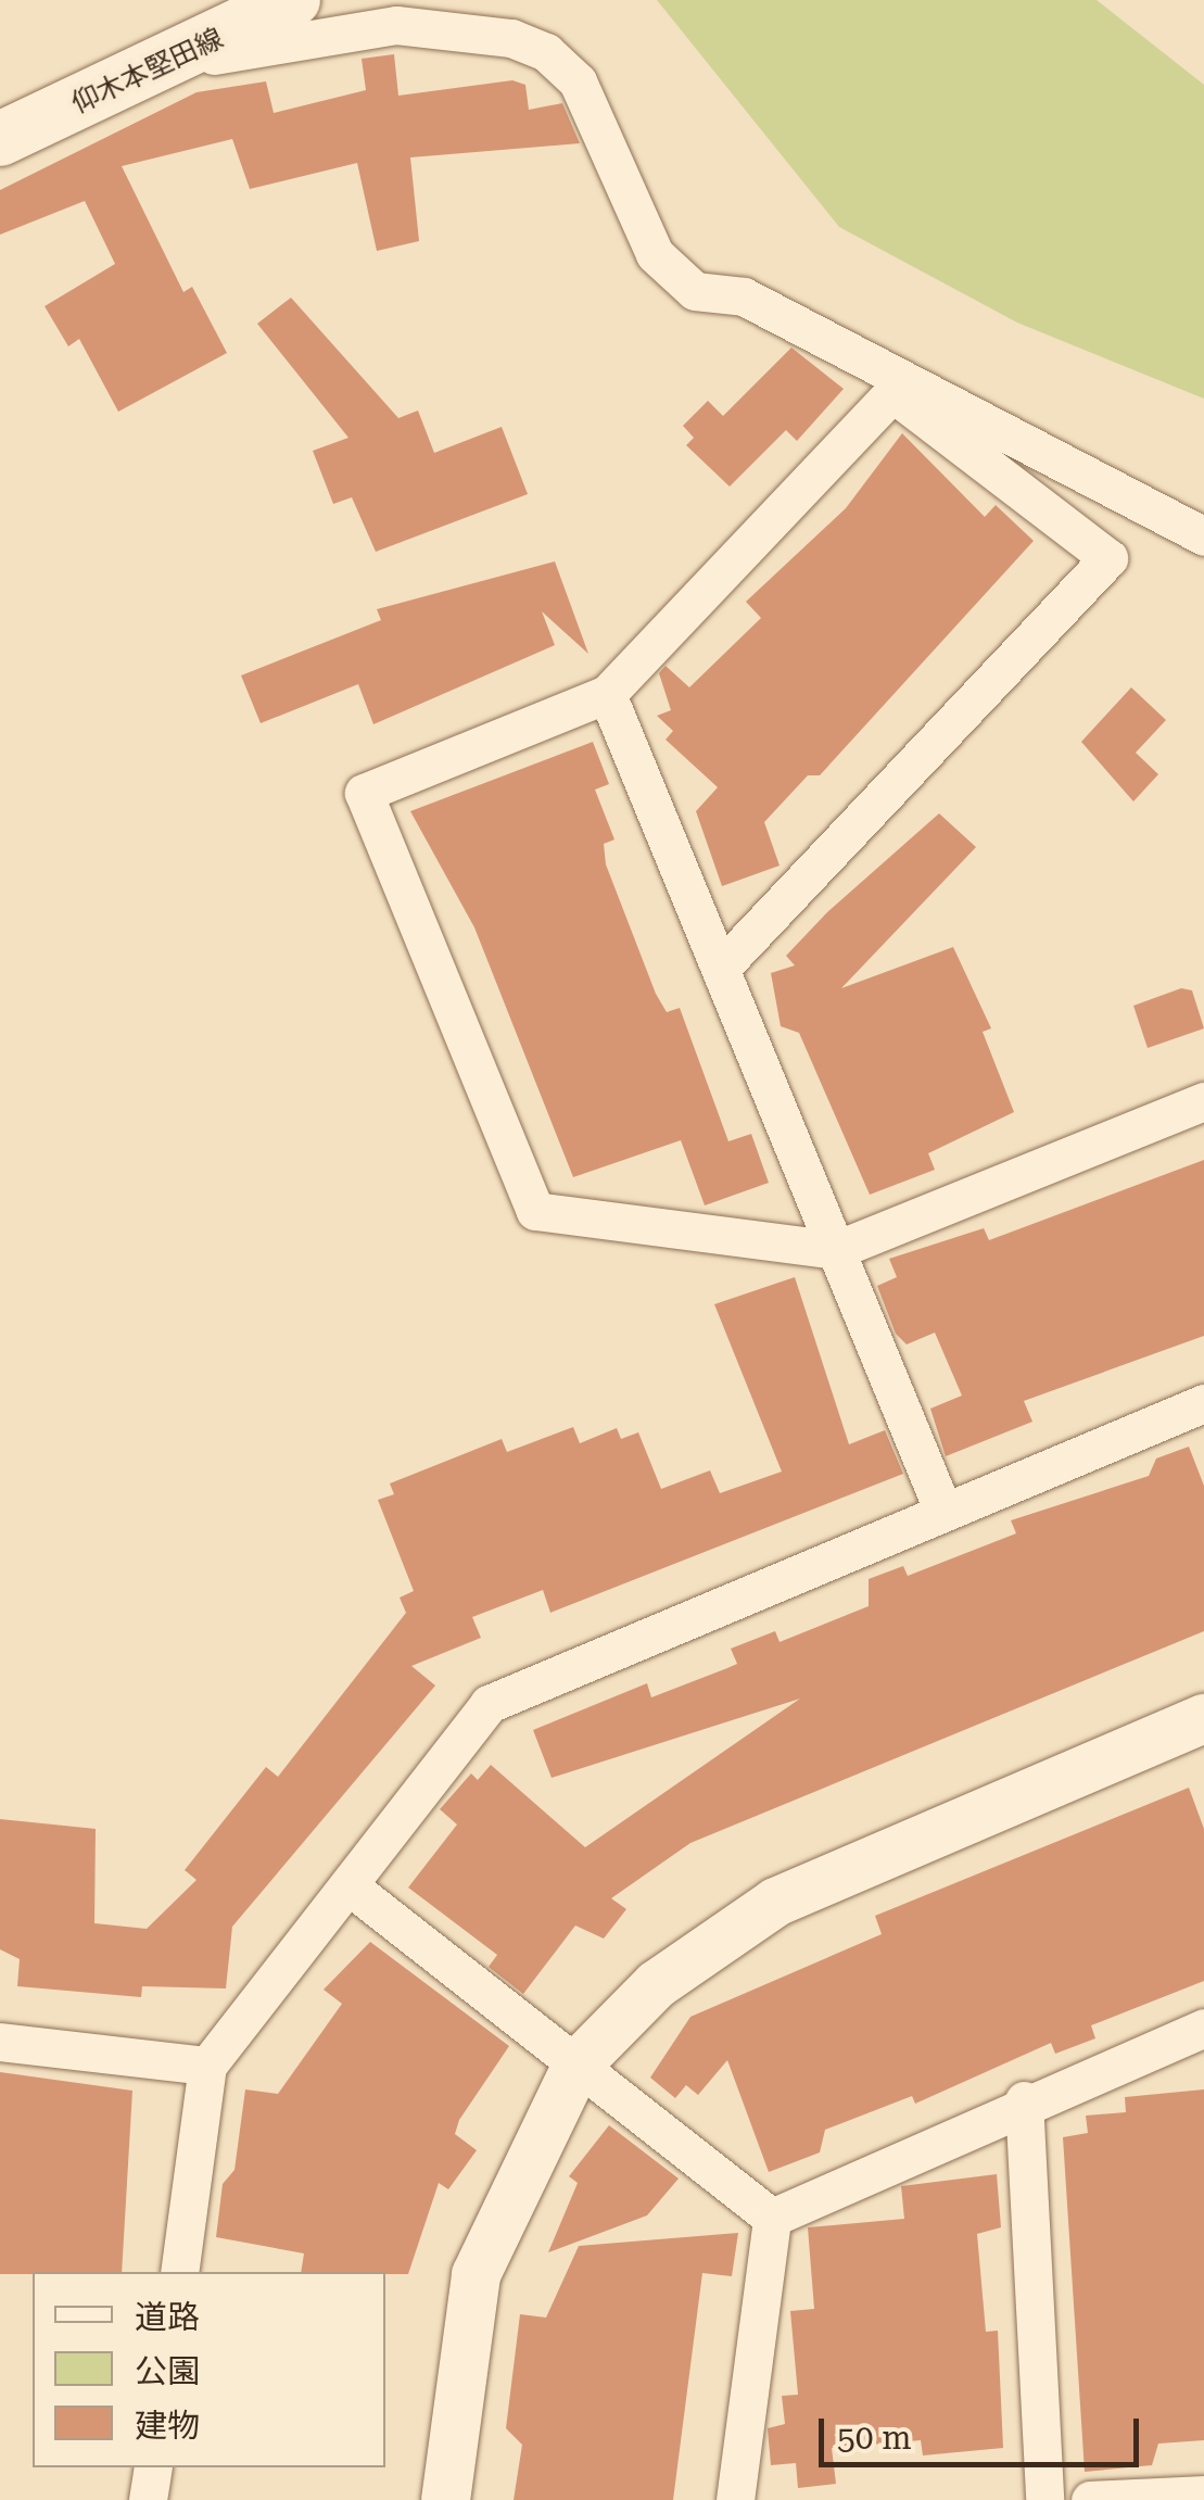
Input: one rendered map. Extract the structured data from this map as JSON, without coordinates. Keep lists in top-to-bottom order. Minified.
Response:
{"streets":{"main road":["仰木本堅田線"]},"legend":["道路","公園","建物"],"scale_bar":"50 m"}
